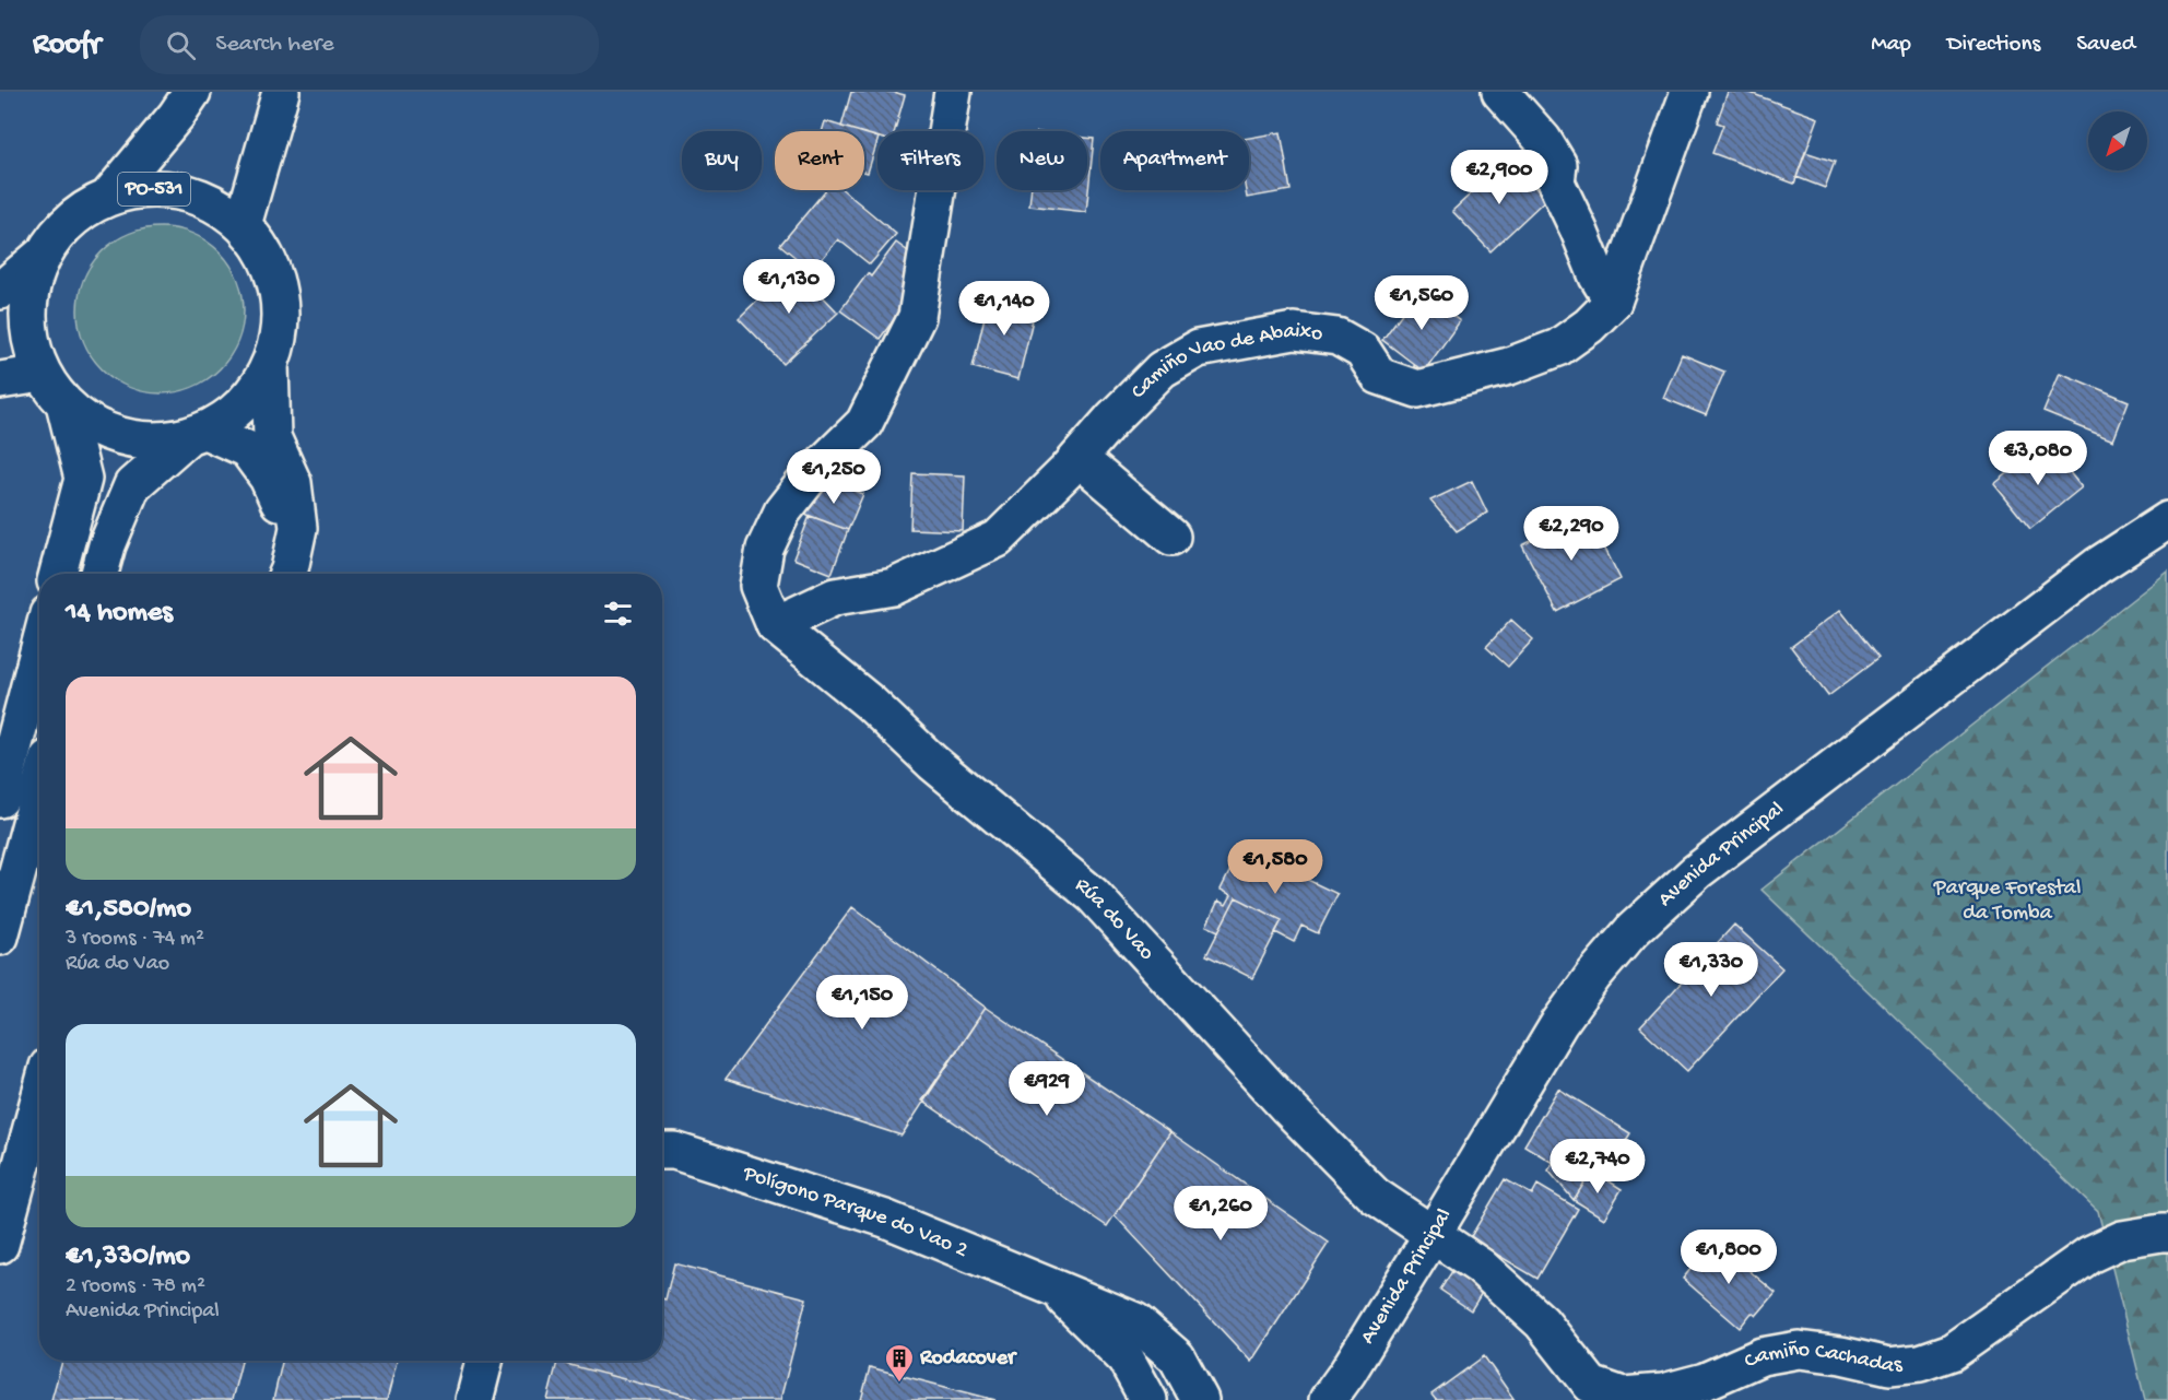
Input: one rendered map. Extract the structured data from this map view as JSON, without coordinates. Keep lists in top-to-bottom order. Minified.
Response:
{"streets":{"street":["PO-531","Camiño Vao de Abaixo","Avenida Principal","Rúa do Vao","Polígono Parque do Vao 2","Camiño Cachadas"]},"crossings":[["Camiño Vao de Abaixo","Rúa do Vao"],["Avenida Principal","Rúa do Vao"],["Avenida Principal","Camiño Cachadas"],["Rúa do Vao","Camiño Cachadas"]],"parks":["Parque Forestal da Tomba"],"places":{"building":["Rodacover"]},"north":"bottom left","page":{"header":"Roofr","search":"Search here","nav":["Map","Directions","Saved"],"chip":["Buy","Rent","Filters","New","Apartment"],"price":["€2,900","€1,130","€1,560","€1,140","€3,080","€1,250","€2,290","€1,580","€1,330","€1,150","€929","€2,740","€1,260","€1,800"],"heading":"14 homes","list":[{"name":"€1,580/mo","note":"3 rooms · 74 m² · Rúa do Vao"},{"name":"€1,330/mo","note":"2 rooms · 78 m² · Avenida Principal"}]}}
